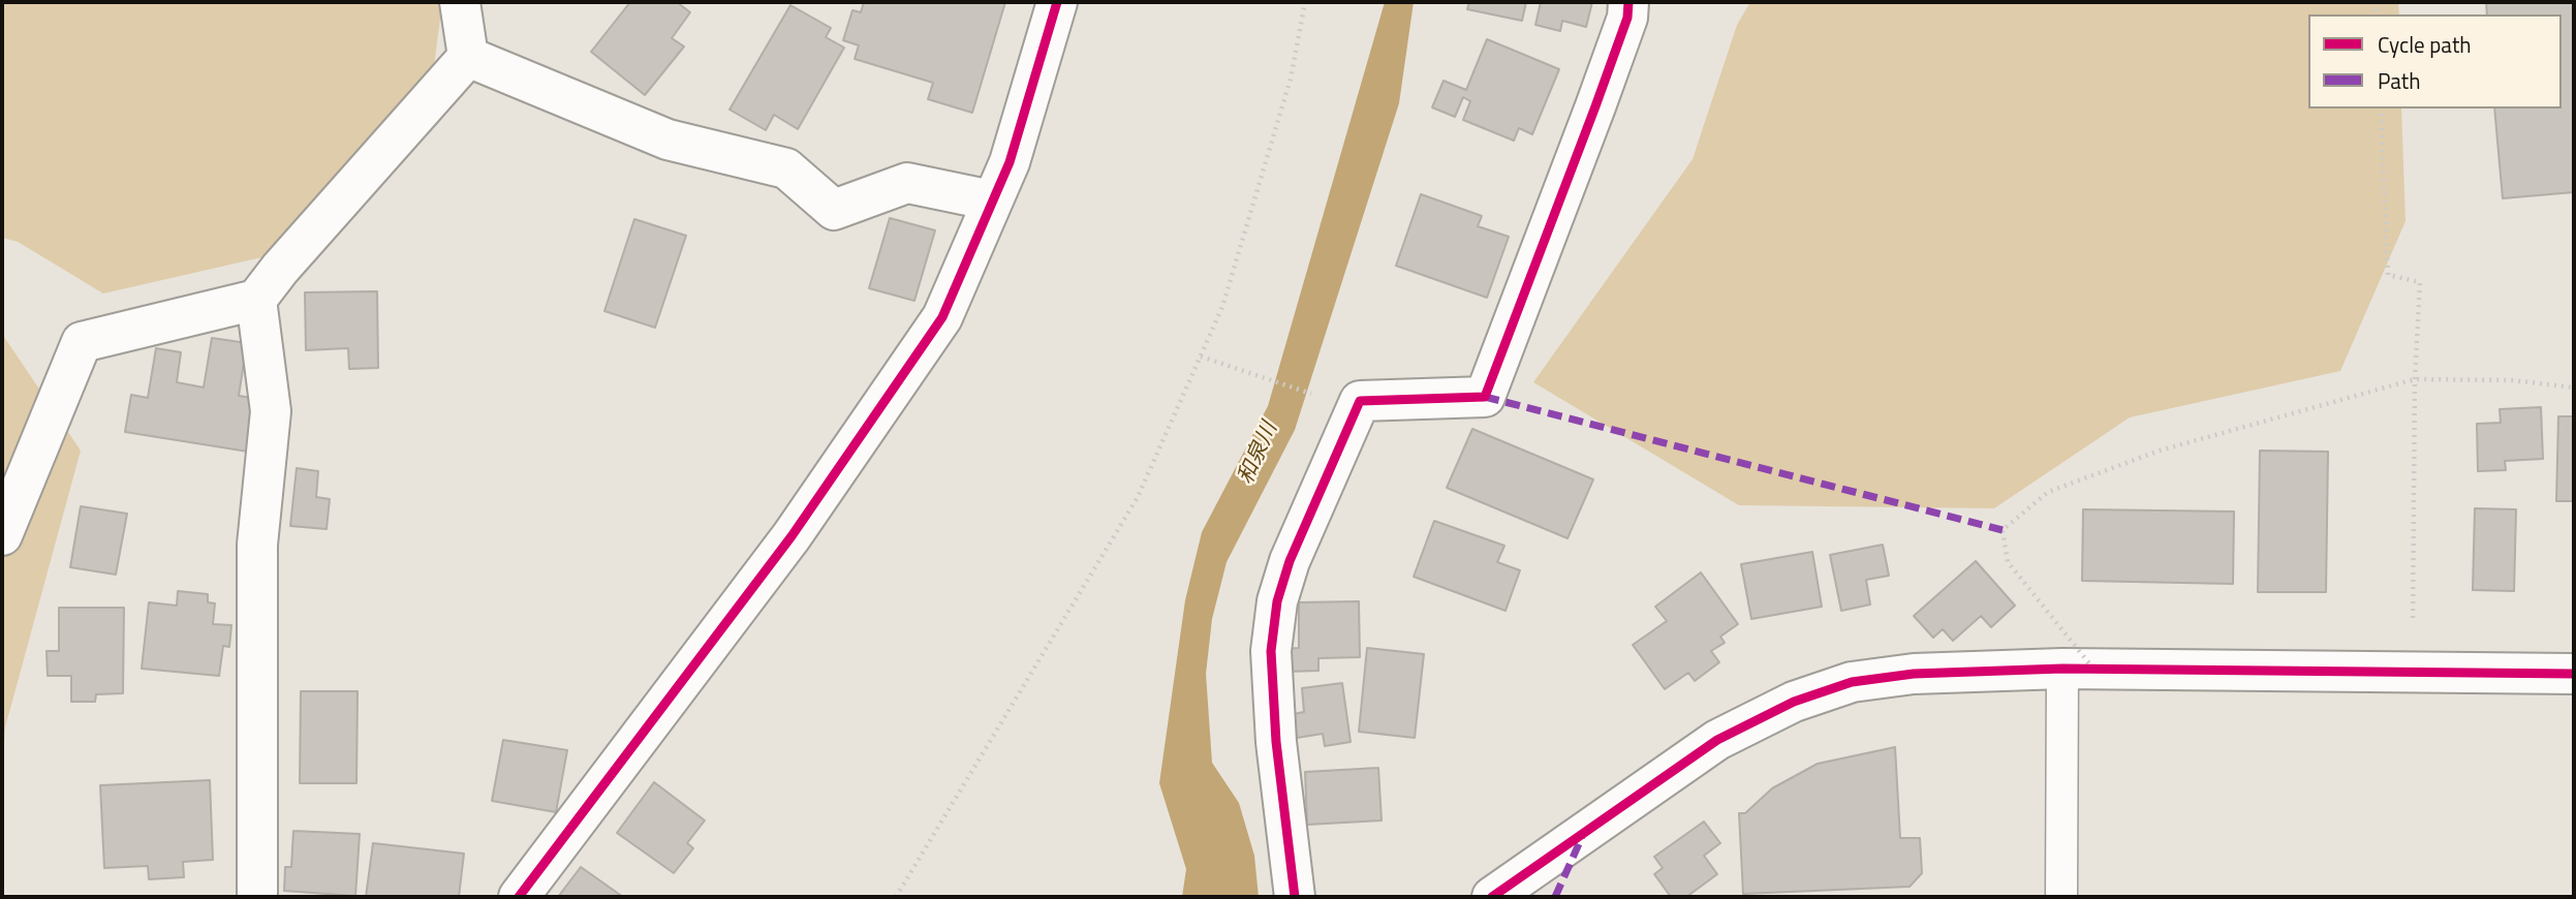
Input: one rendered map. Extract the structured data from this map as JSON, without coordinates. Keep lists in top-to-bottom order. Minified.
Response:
{"water":["和泉川"],"legend":["Cycle path","Path"]}
